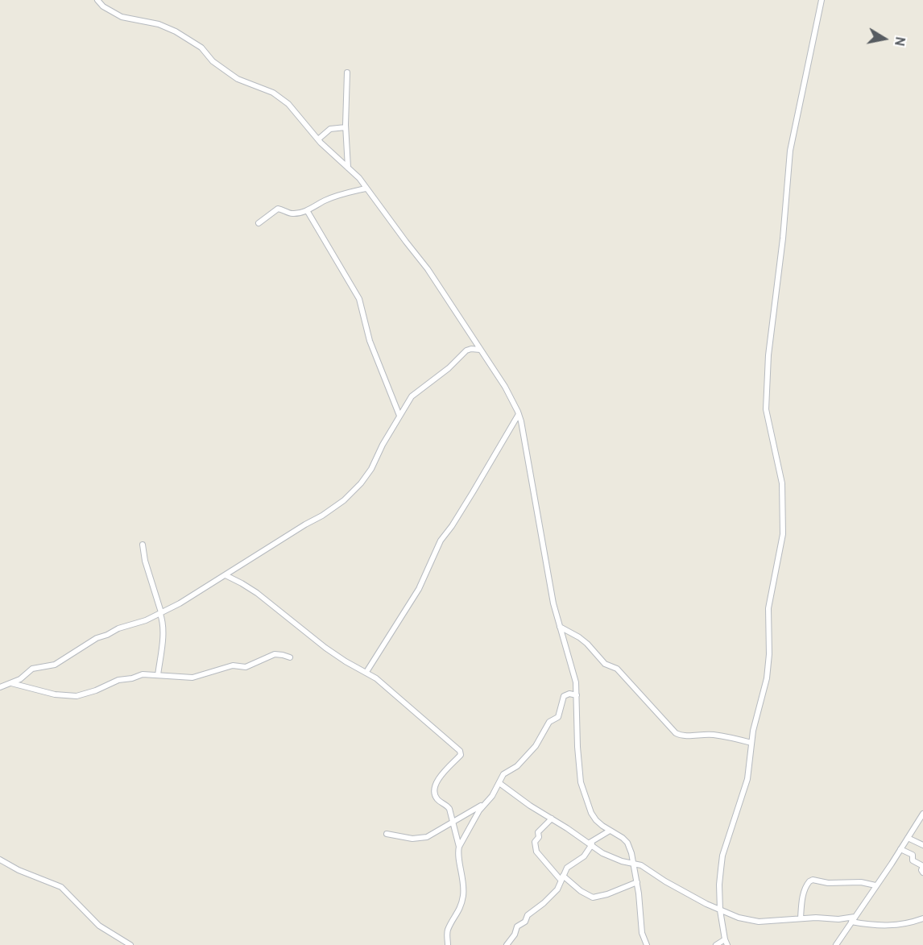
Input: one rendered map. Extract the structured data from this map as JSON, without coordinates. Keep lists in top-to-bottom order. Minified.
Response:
{"north":"right"}
